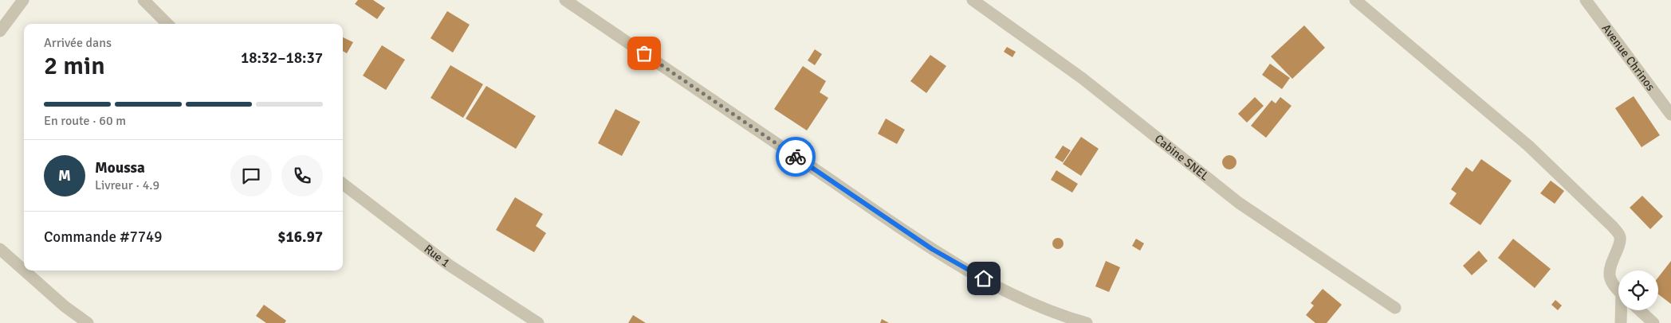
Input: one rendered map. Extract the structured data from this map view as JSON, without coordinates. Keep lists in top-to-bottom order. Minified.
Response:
{"streets":{"street":["Avenue Chrinos","Cabine SNEL","Rue 1"]},"page":{"heading":["2 min","Arrivée dans","18:32–18:37"],"panel":["Moussa","Livreur · 4.9","Commande #7749","$16.97"],"bar":"En route · 60 m","round":"M"}}
